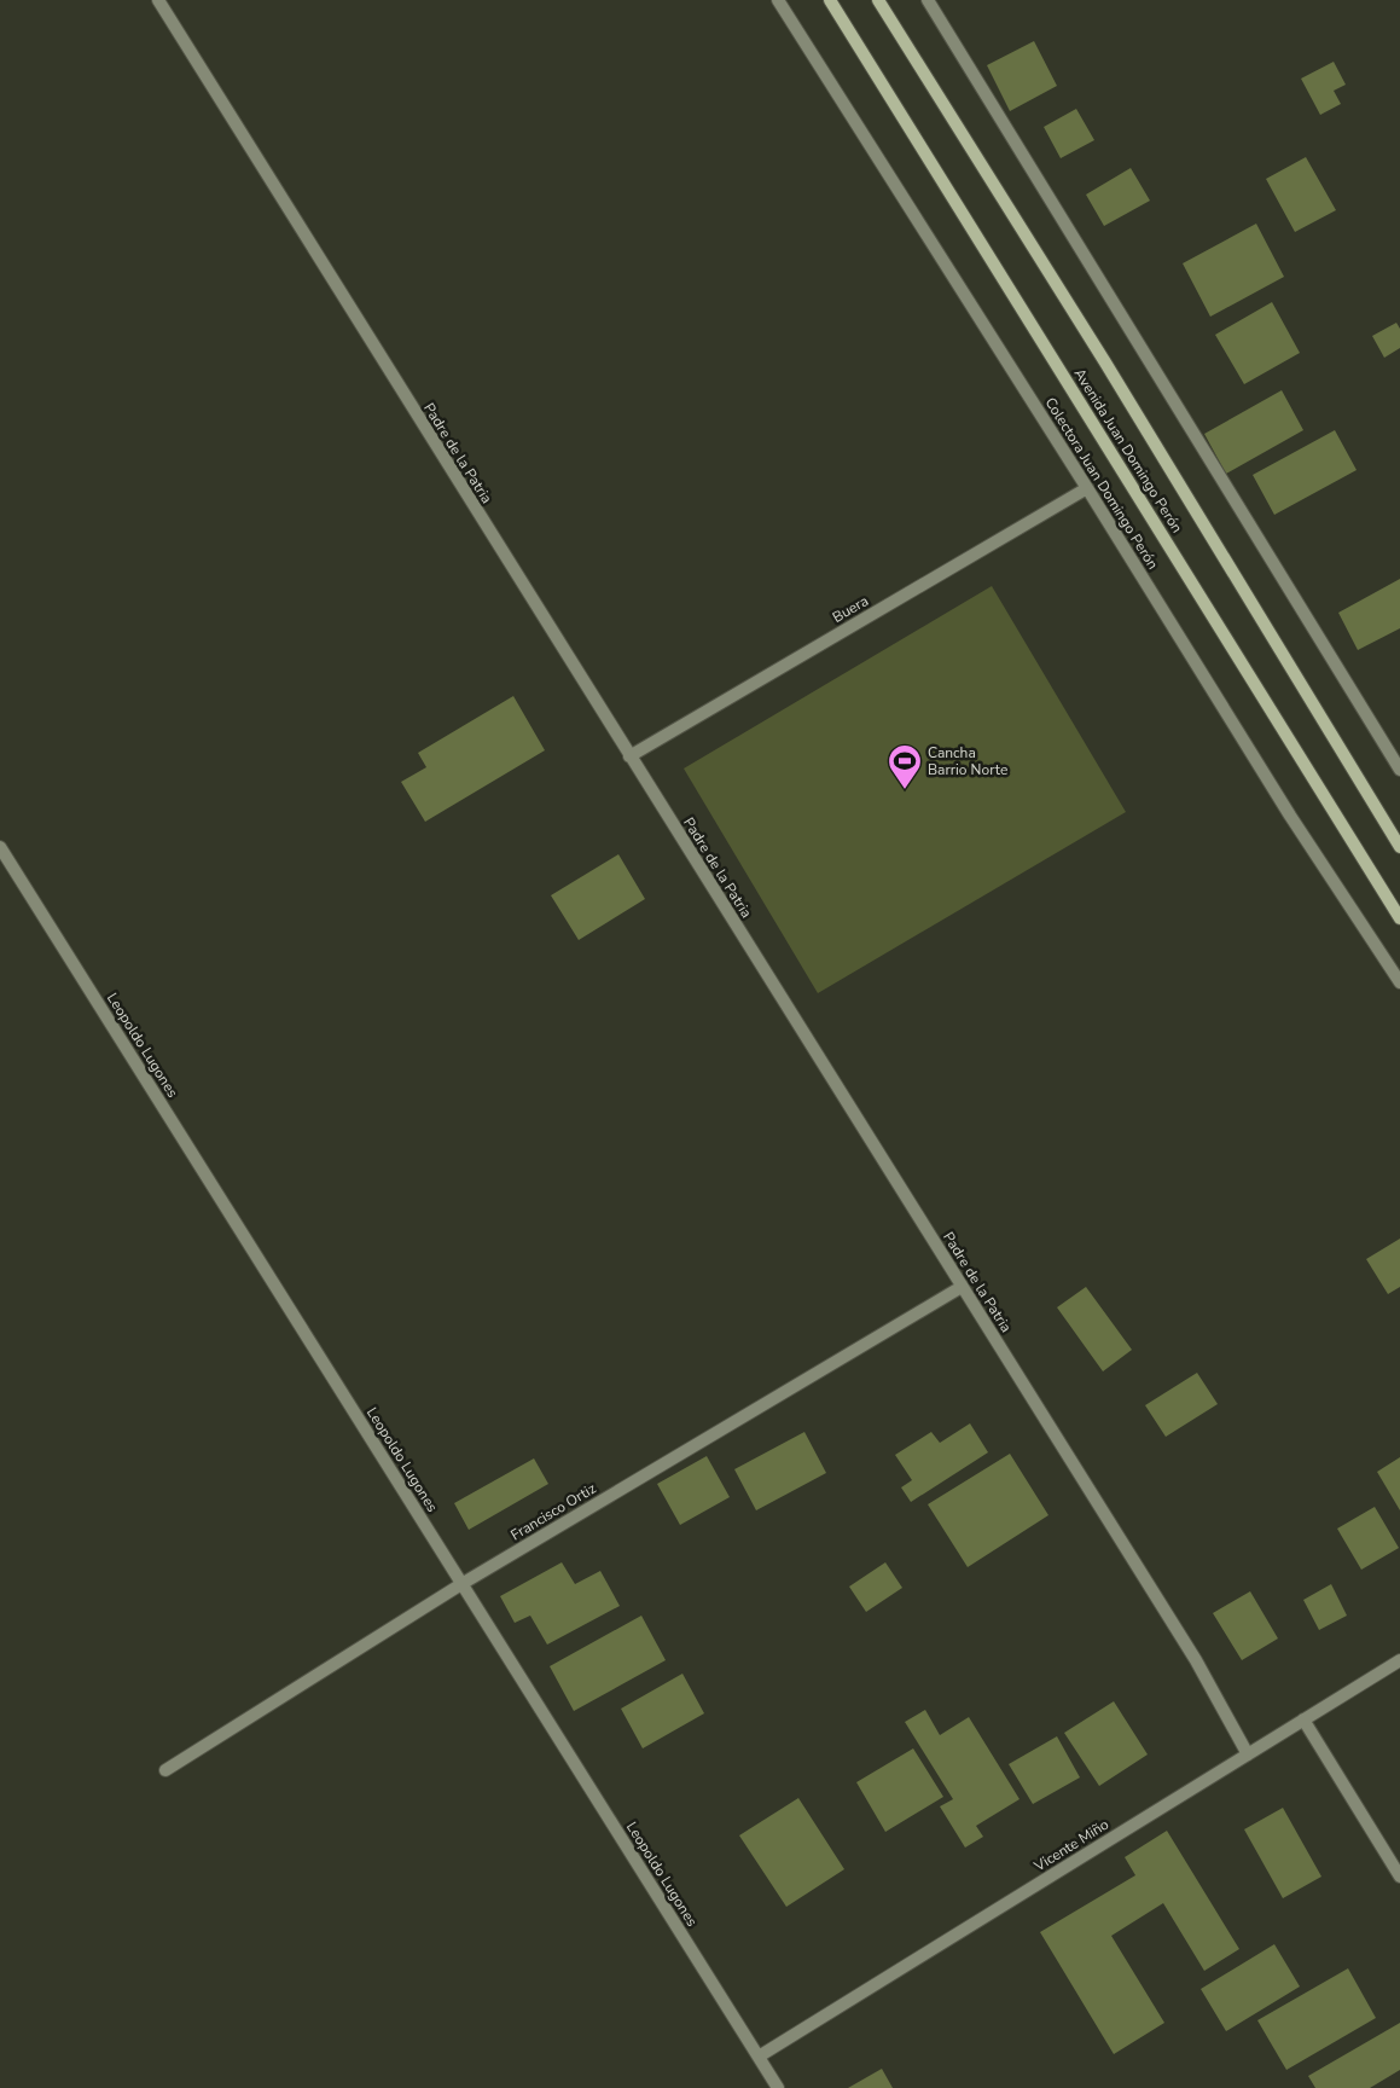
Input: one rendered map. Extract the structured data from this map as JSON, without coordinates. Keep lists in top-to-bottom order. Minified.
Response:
{"streets":{"main road":["Avenida Juan Domingo Perón"],"street":["Padre de la Patria","Colectora Juan Domingo Perón","Buera","Leopoldo Lugones","Francisco Ortiz","Vicente Miño"]},"crossings":[["Padre de la Patria","Buera"],["Padre de la Patria","Francisco Ortiz"],["Padre de la Patria","Vicente Miño"],["Colectora Juan Domingo Perón","Buera"],["Leopoldo Lugones","Francisco Ortiz"],["Leopoldo Lugones","Vicente Miño"]],"places":{"sports":["Cancha Barrio Norte"]}}
